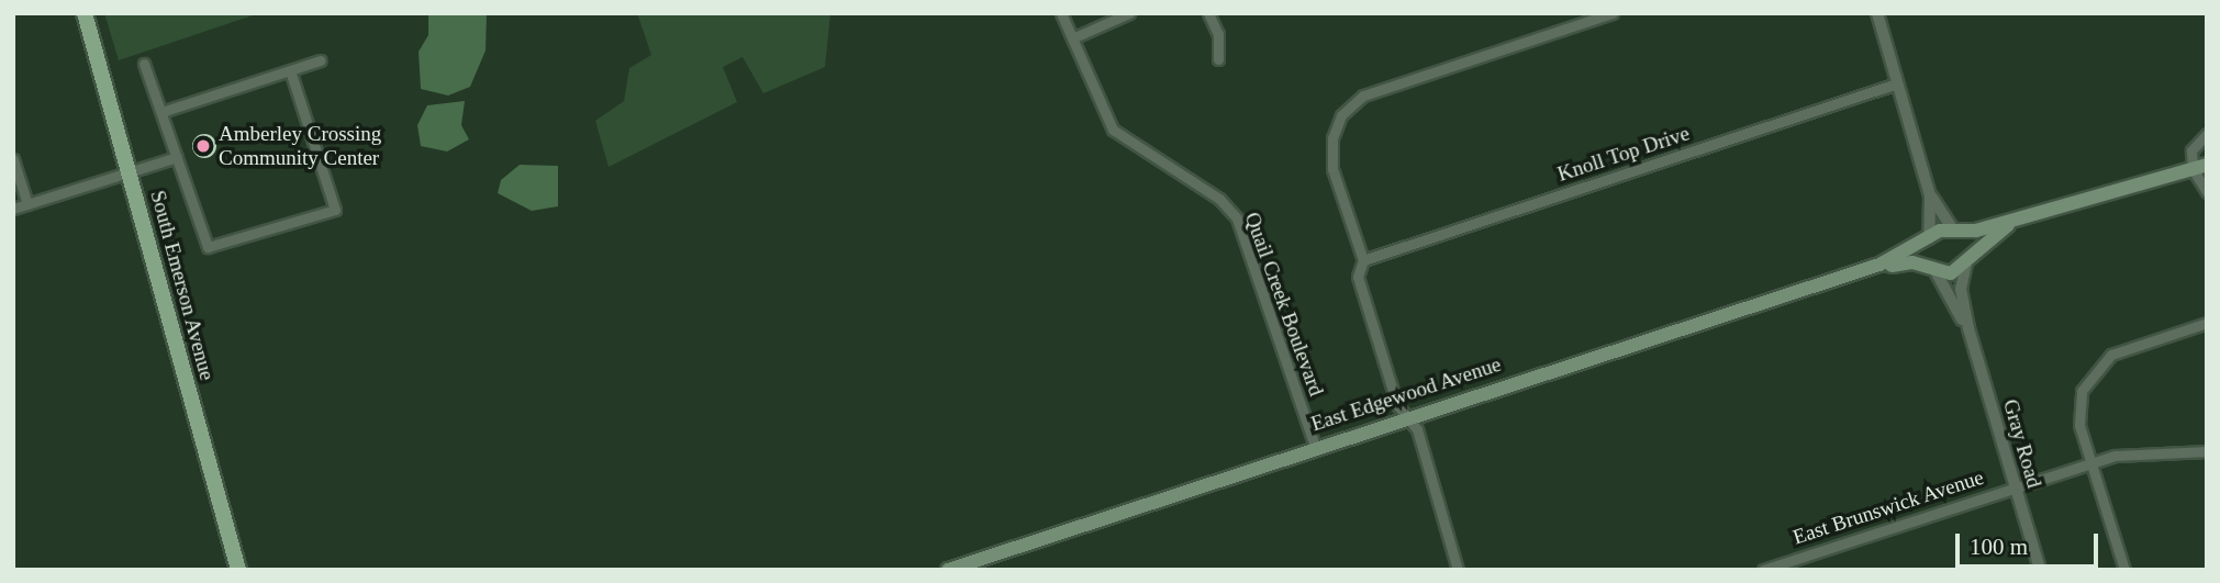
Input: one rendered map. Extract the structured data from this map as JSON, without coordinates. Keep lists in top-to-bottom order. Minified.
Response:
{"streets":{"main road":["South Emerson Avenue","East Edgewood Avenue"],"street":["Knoll Top Drive","Quail Creek Boulevard","Gray Road","East Brunswick Avenue"]},"crossings":[["Quail Creek Boulevard","East Edgewood Avenue"],["East Edgewood Avenue","Gray Road"],["Gray Road","East Brunswick Avenue"]],"places":["Amberley Crossing Community Center"],"scale_bar":"100 m"}
